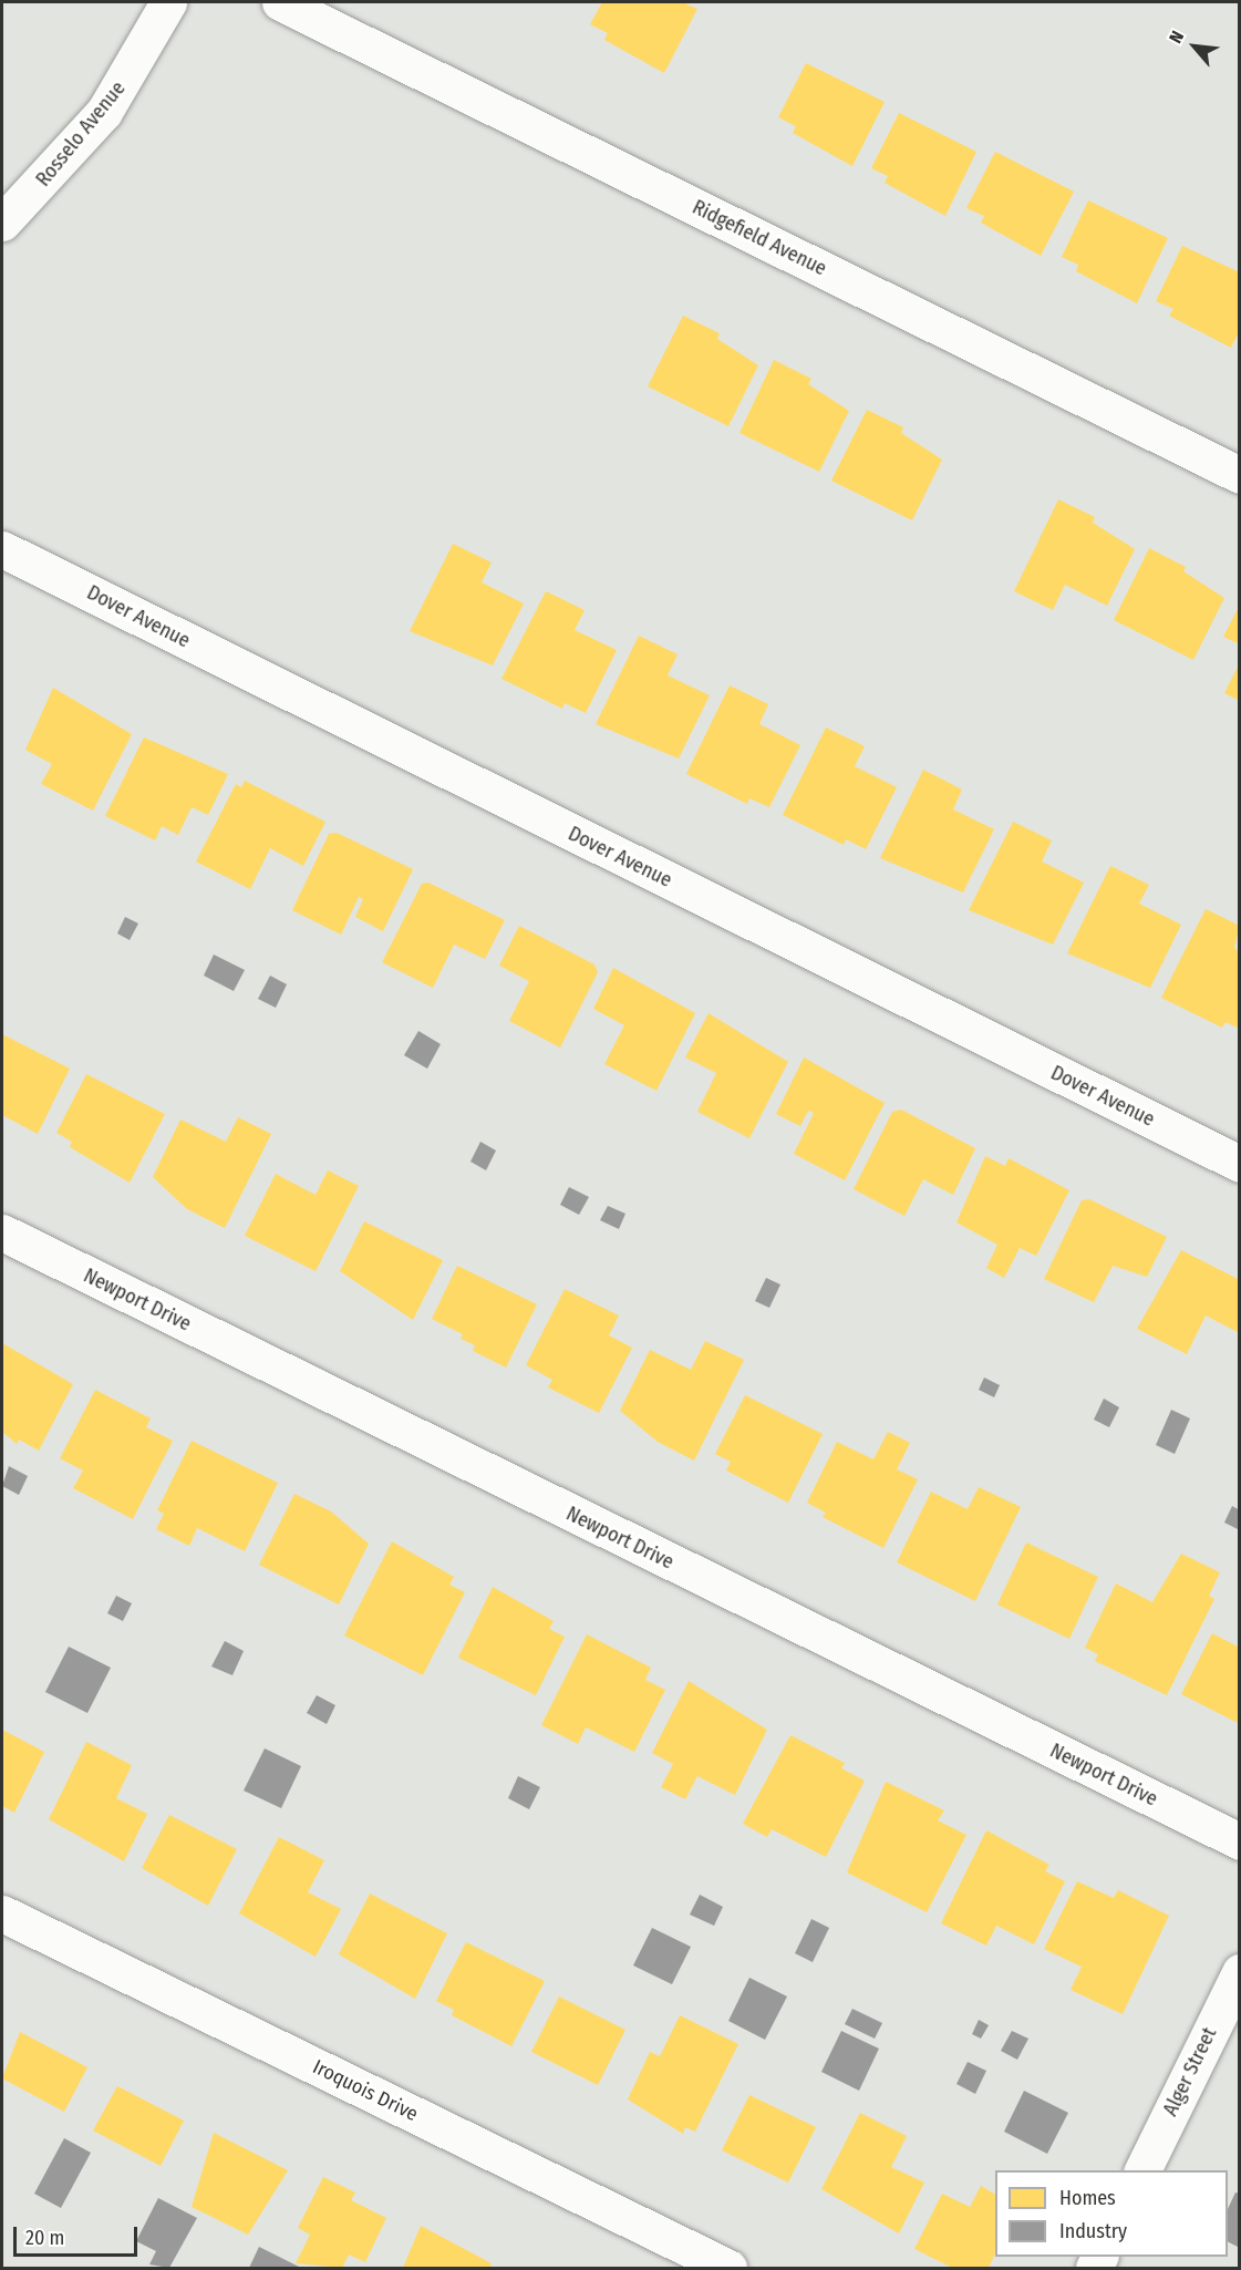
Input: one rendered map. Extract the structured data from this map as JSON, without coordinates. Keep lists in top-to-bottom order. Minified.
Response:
{"streets":{"street":["Rosselo Avenue","Ridgefield Avenue","Dover Avenue","Newport Drive","Alger Street","Iroquois Drive"]},"legend":["Homes","Industry"],"scale_bar":"20 m","north":"top left"}
